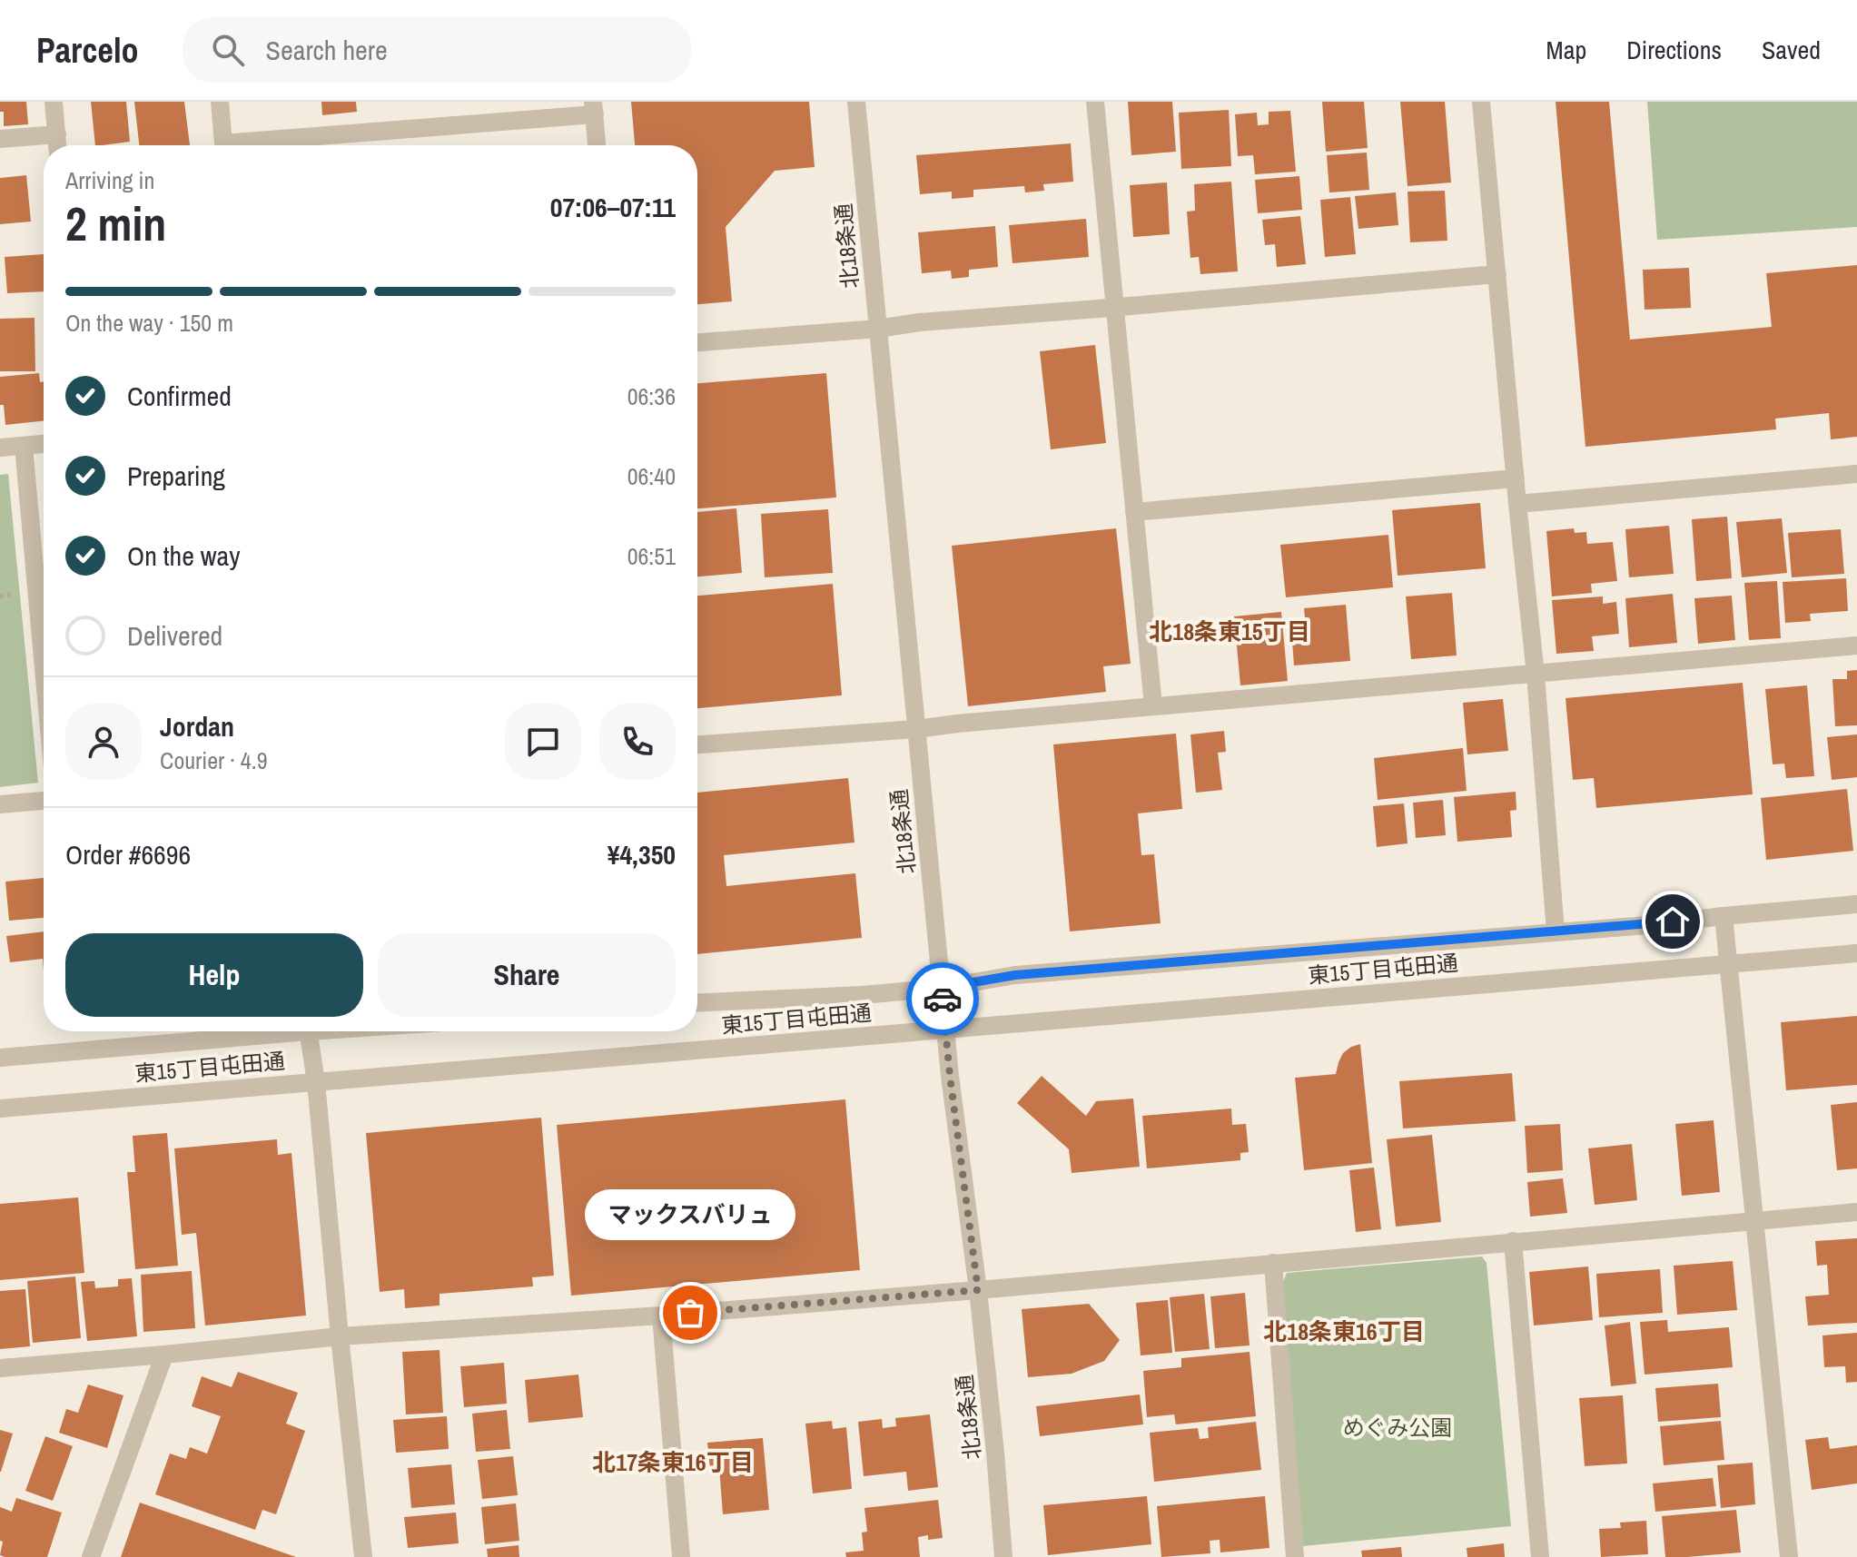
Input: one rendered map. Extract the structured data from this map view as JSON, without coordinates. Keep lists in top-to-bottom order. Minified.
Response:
{"streets":{"street":["北18条通","東15丁目屯田通"]},"crossings":[["北18条通","東15丁目屯田通"]],"districts":["北18条東15丁目","北18条東16丁目","北17条東16丁目"],"parks":["めぐみ公園"],"places":["マックスバリュ"],"page":{"header":"Parcelo","search":"Search here","nav":["Map","Directions","Saved"],"heading":["2 min","Arriving in","07:06–07:11"],"panel":["Jordan","Courier · 4.9","Order #6696","¥4,350"],"bar":"On the way · 150 m","list":[["Confirmed","06:36"],["Preparing","06:40"],["On the way","06:51"],"Delivered"],"buttons":["Help","Share"],"bubble":"マックスバリュ"}}
